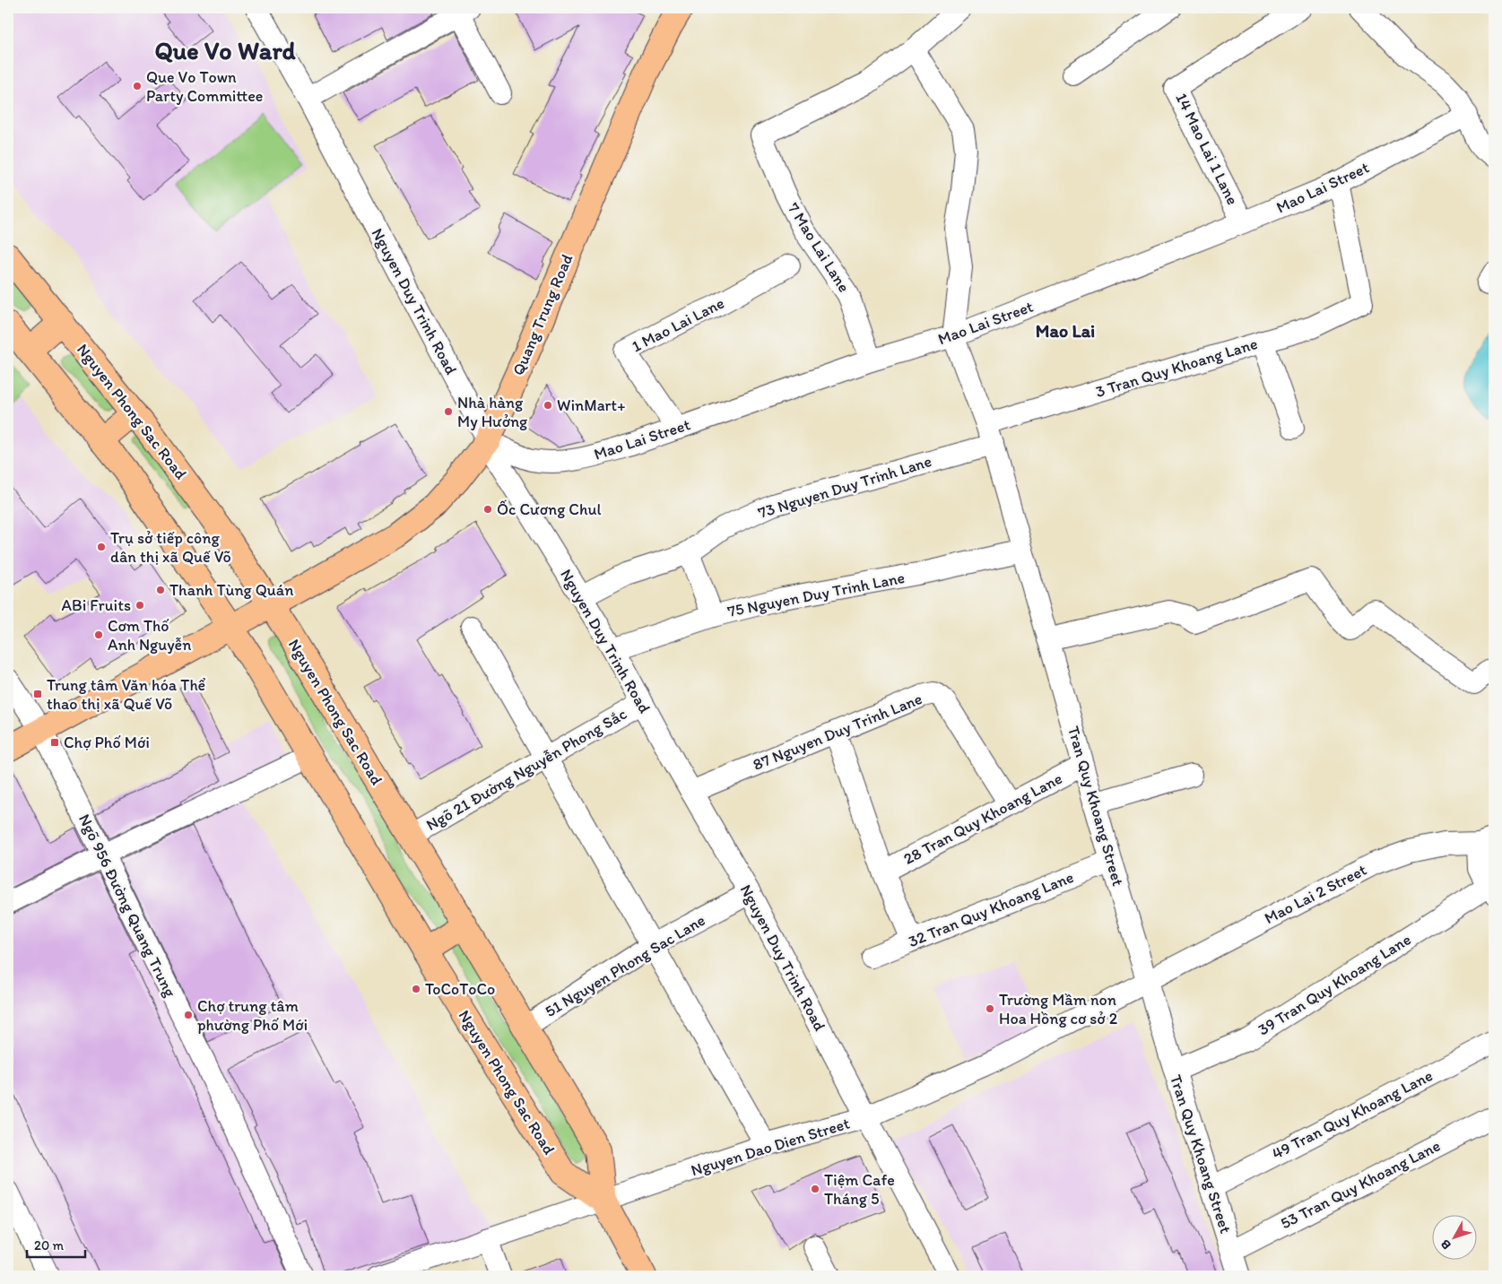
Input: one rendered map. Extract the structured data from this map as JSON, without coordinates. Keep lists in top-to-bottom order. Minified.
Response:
{"streets":{"main road":["Quang Trung Road","Nguyen Phong Sac Road"],"street":["14 Mao Lai 1 Lane","Mao Lai Street","7 Mao Lai Lane","Nguyen Duy Trinh Road","1 Mao Lai Lane","3 Tran Quy Khoang Lane","73 Nguyen Duy Trinh Lane","75 Nguyen Duy Trinh Lane","87 Nguyen Duy Trinh Lane","Ngõ 21 Đường Nguyễn Phong Sắc","Tran Quy Khoang Street","28 Tran Quy Khoang Lane","Mao Lai 2 Street","Ngõ 956 Đường Quang Trung","32 Tran Quy Khoang Lane","51 Nguyen Phong Sac Lane","39 Tran Quy Khoang Lane","49 Tran Quy Khoang Lane","Nguyen Dao Dien Street","53 Tran Quy Khoang Lane"]},"crossings":[["14 Mao Lai 1 Lane","Mao Lai Street"],["Mao Lai Street","7 Mao Lai Lane"],["Mao Lai Street","Nguyen Duy Trinh Road"],["Mao Lai Street","Quang Trung Road"],["Mao Lai Street","1 Mao Lai Lane"],["Mao Lai Street","3 Tran Quy Khoang Lane"],["Mao Lai Street","Tran Quy Khoang Street"],["Nguyen Duy Trinh Road","Quang Trung Road"],["Nguyen Duy Trinh Road","73 Nguyen Duy Trinh Lane"],["Nguyen Duy Trinh Road","75 Nguyen Duy Trinh Lane"],["Nguyen Duy Trinh Road","87 Nguyen Duy Trinh Lane"],["Nguyen Duy Trinh Road","Ngõ 21 Đường Nguyễn Phong Sắc"],["Nguyen Duy Trinh Road","51 Nguyen Phong Sac Lane"],["Nguyen Duy Trinh Road","Nguyen Dao Dien Street"],["Quang Trung Road","Nguyen Phong Sac Road"],["Quang Trung Road","Ngõ 956 Đường Quang Trung"],["3 Tran Quy Khoang Lane","Tran Quy Khoang Street"],["Nguyen Phong Sac Road","Ngõ 21 Đường Nguyễn Phong Sắc"],["Nguyen Phong Sac Road","51 Nguyen Phong Sac Lane"],["Nguyen Phong Sac Road","Nguyen Dao Dien Street"],["73 Nguyen Duy Trinh Lane","Tran Quy Khoang Street"],["75 Nguyen Duy Trinh Lane","Tran Quy Khoang Street"],["87 Nguyen Duy Trinh Lane","28 Tran Quy Khoang Lane"],["Tran Quy Khoang Street","28 Tran Quy Khoang Lane"],["Tran Quy Khoang Street","Mao Lai 2 Street"],["Tran Quy Khoang Street","32 Tran Quy Khoang Lane"],["Tran Quy Khoang Street","39 Tran Quy Khoang Lane"],["Tran Quy Khoang Street","49 Tran Quy Khoang Lane"],["Tran Quy Khoang Street","Nguyen Dao Dien Street"],["Tran Quy Khoang Street","53 Tran Quy Khoang Lane"],["Mao Lai 2 Street","Nguyen Dao Dien Street"]],"districts":["Que Vo Ward","Mao Lai"],"places":{"other":["Que Vo Town Party Committee","WinMart+","Nhà hàng My Hưởng","Ốc Cương Chul","Trụ sở tiếp công dân thị xã Quế Võ","Thanh Tùng Quán","ABi Fruits","Cơm Thố Anh Nguyễn","ToCoToCo","Trường Mầm non Hoa Hồng cơ sở 2","Chợ trung tâm phường Phố Mới","Tiệm Cafe Tháng 5"],"transit":["Trung tâm Văn hóa Thể thao thị xã Quế Võ","Chợ Phố Mới"]},"scale_bar":"20 m","north":"bottom left"}
